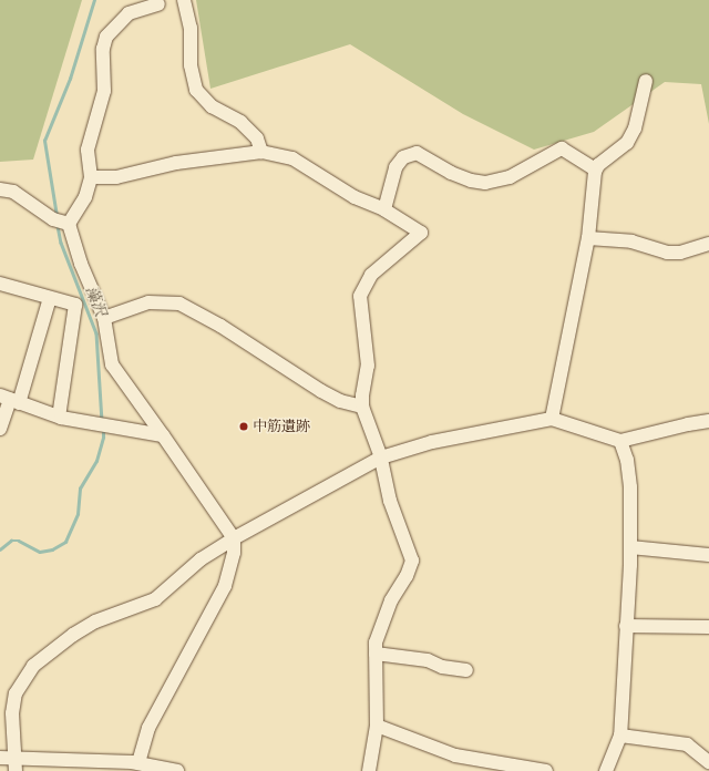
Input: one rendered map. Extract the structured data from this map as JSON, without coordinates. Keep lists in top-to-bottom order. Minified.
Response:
{"water":["藻沢"],"places":["中筋遺跡"]}
